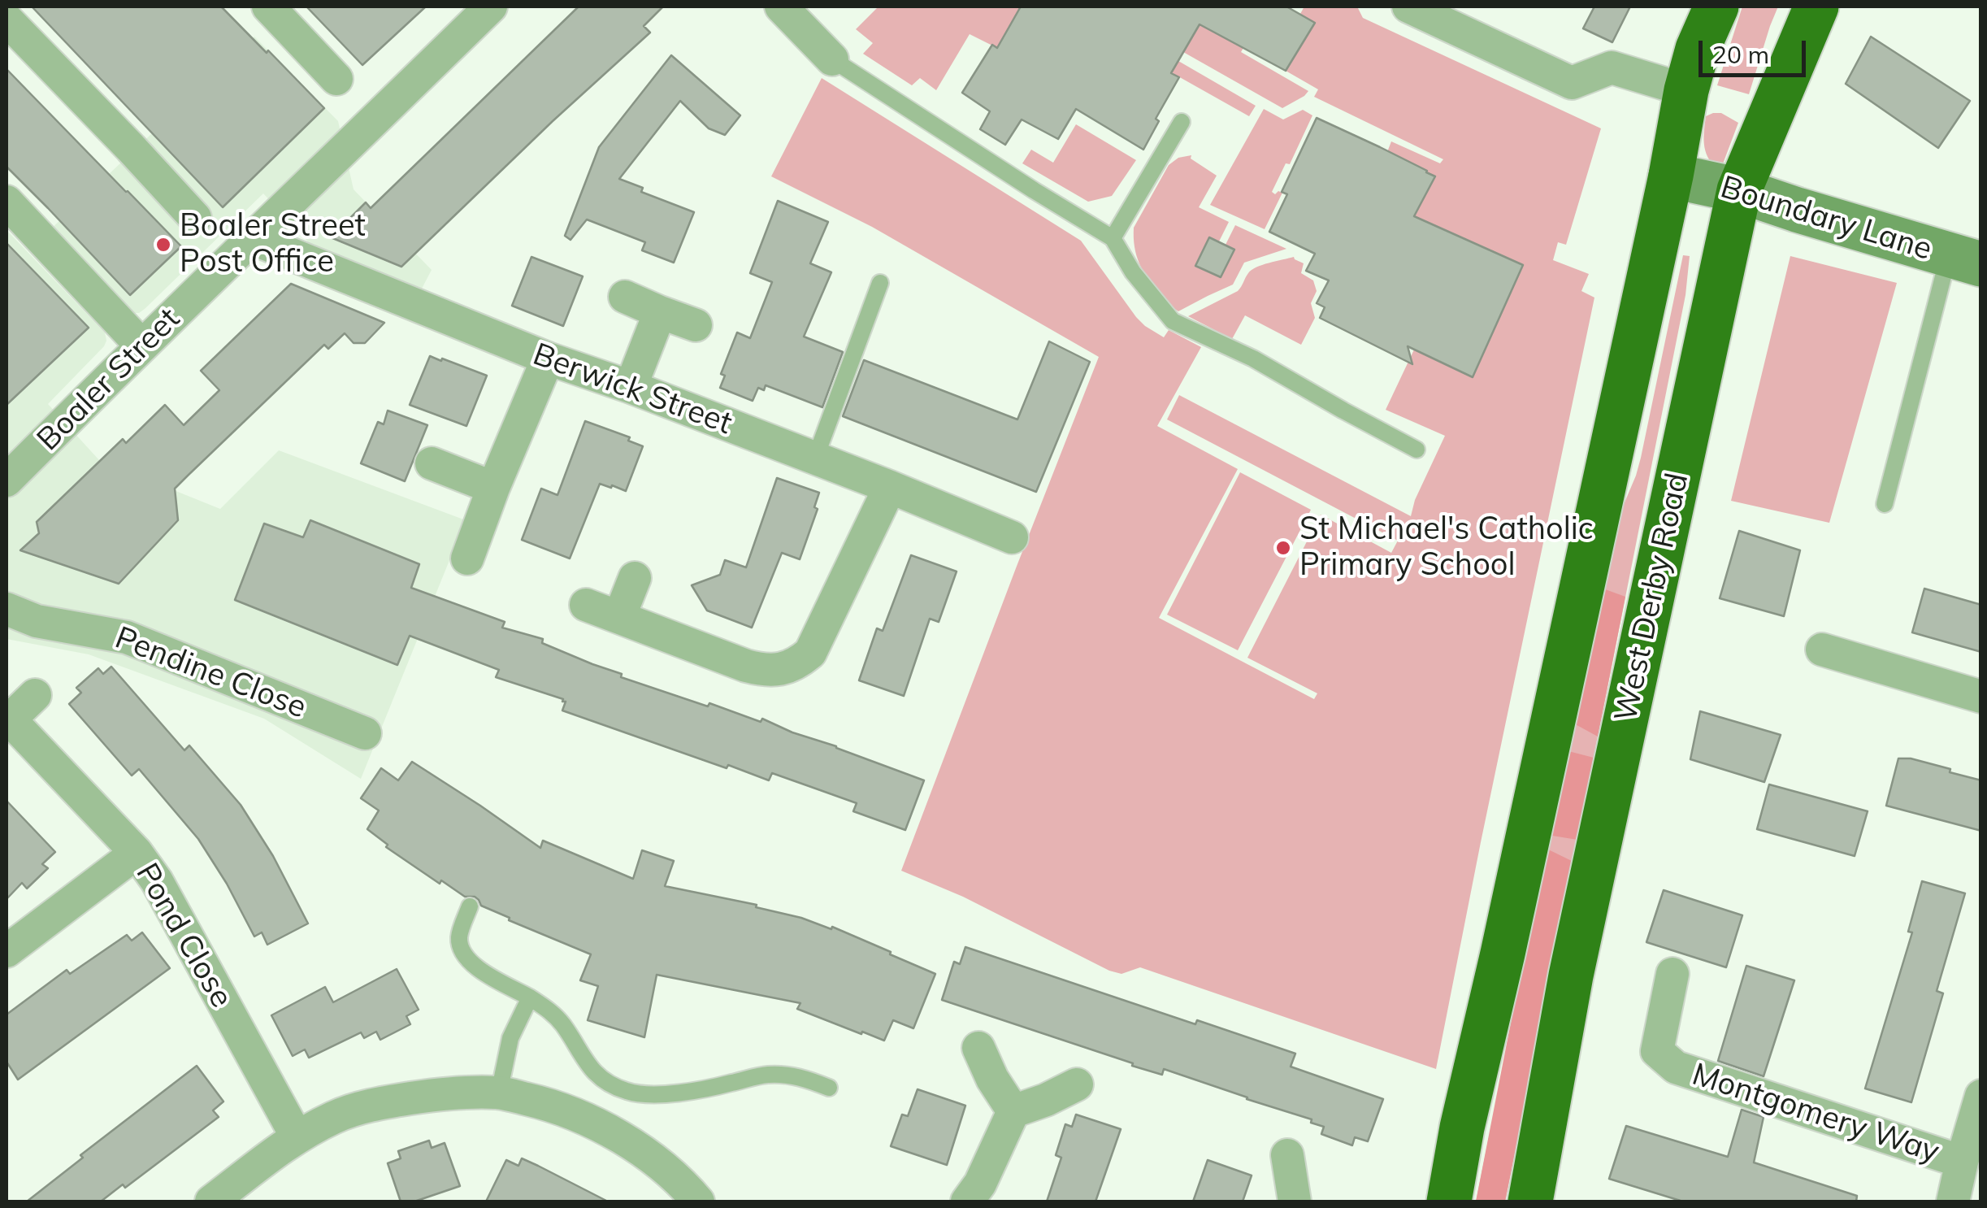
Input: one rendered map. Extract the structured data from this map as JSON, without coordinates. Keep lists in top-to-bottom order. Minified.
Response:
{"streets":{"highway":["West Derby Road"],"street":["Boundary Lane","Boaler Street","Berwick Street","Pendine Close","Pond Close","Montgomery Way"]},"crossings":[["Boundary Lane","West Derby Road"],["Boaler Street","Berwick Street"]],"places":["Boaler Street Post Office","St Michael's Catholic Primary School"],"scale_bar":"20 m"}
